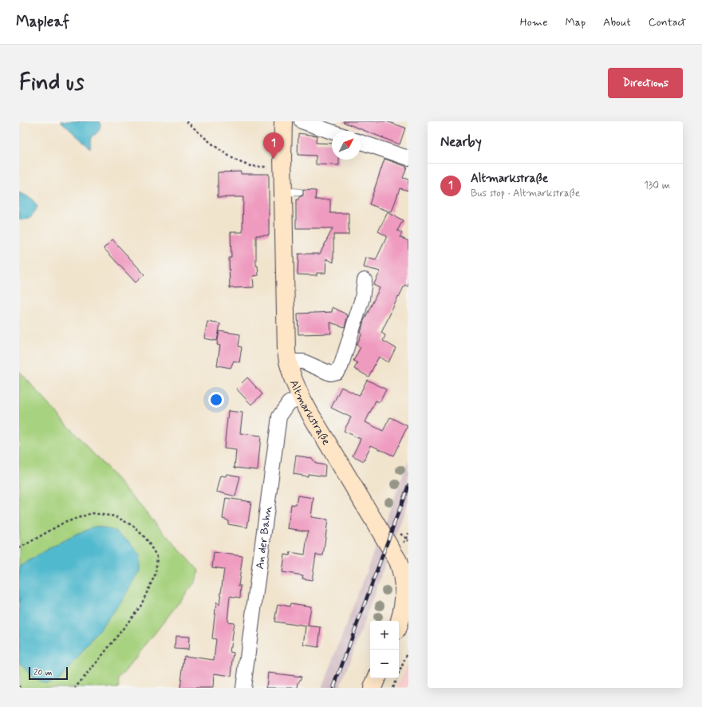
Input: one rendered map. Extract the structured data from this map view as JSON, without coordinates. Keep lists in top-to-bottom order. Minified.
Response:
{"streets":{"main road":["Altmarkstraße"],"street":["An der Bahn"]},"crossings":[["Altmarkstraße","An der Bahn"]],"scale_bar":"20 m","north":"top right","page":{"header":"Mapleaf","nav":["Home","Map","About","Contact"],"buttons":"Directions","title":"Find us","heading":"Nearby","pins":"1","list":[{"mark":"1","name":"Altmarkstraße","note":"Bus stop · Altmarkstraße","value":"130 m"}],"map_buttons":["+","−"],"scale":"20 m"}}
